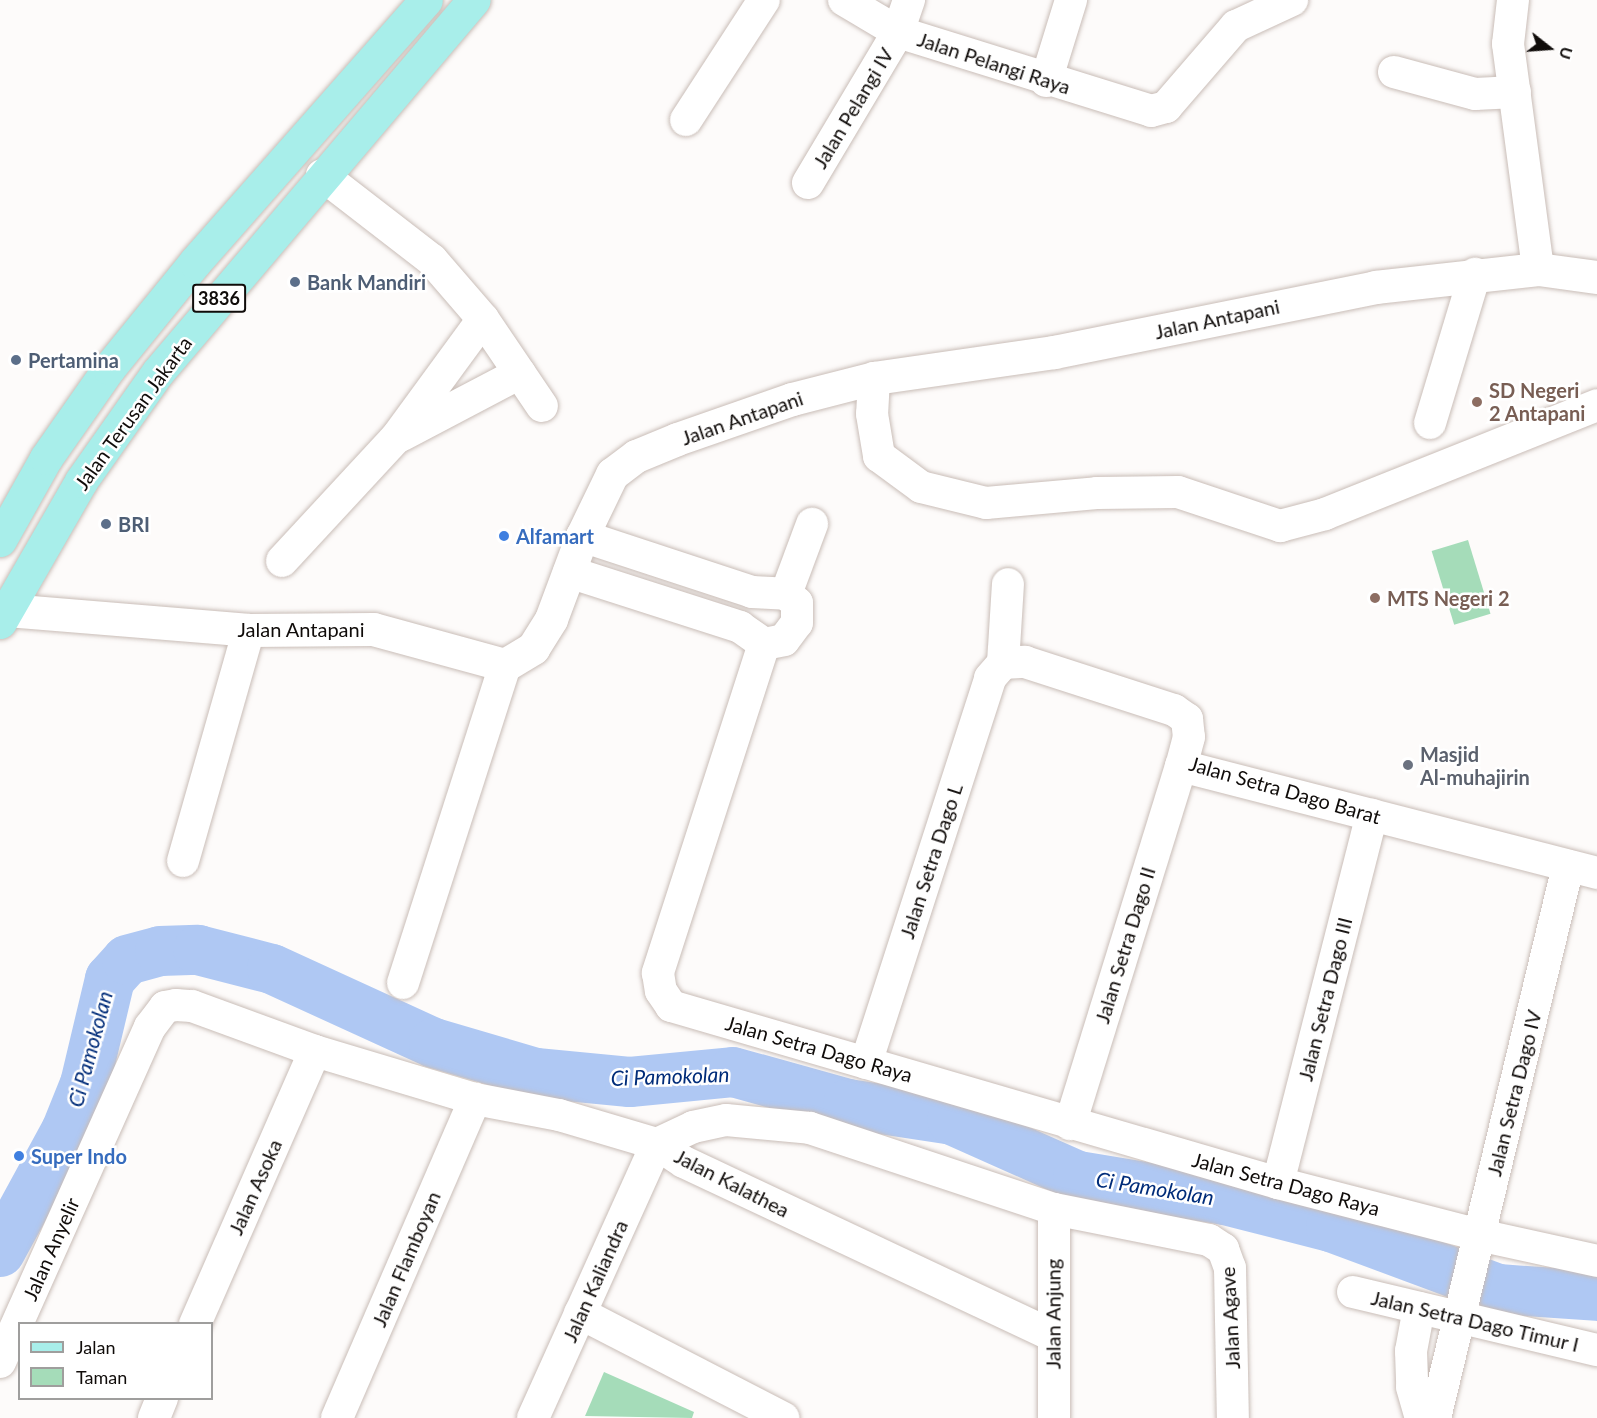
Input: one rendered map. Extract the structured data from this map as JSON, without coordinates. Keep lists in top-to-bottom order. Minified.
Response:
{"streets":{"main road":["3836","Jalan Terusan Jakarta"],"street":["Jalan Pelangi Raya","Jalan Pelangi IV","Jalan Antapani","Jalan Setra Dago Barat","Jalan Setra Dago L","Jalan Setra Dago II","Jalan Setra Dago III","Jalan Setra Dago Raya","Jalan Setra Dago IV","Jalan Kalathea","Jalan Asoka","Jalan Anyelir","Jalan Flamboyan","Jalan Kaliandra","Jalan Anjung","Jalan Agave","Jalan Setra Dago Timur I"]},"crossings":[["Jalan Pelangi Raya","Jalan Pelangi IV"],["Jalan Antapani","Jalan Terusan Jakarta"],["Jalan Setra Dago Barat","Jalan Setra Dago L"],["Jalan Setra Dago Barat","Jalan Setra Dago II"],["Jalan Setra Dago Barat","Jalan Setra Dago III"],["Jalan Setra Dago Barat","Jalan Setra Dago IV"],["Jalan Setra Dago L","Jalan Setra Dago Raya"],["Jalan Setra Dago II","Jalan Setra Dago Raya"],["Jalan Setra Dago III","Jalan Setra Dago Raya"],["Jalan Setra Dago Raya","Jalan Setra Dago IV"],["Jalan Setra Dago IV","Jalan Setra Dago Timur I"],["Jalan Kalathea","Jalan Kaliandra"],["Jalan Kalathea","Jalan Anjung"],["Jalan Kalathea","Jalan Agave"],["Jalan Asoka","Jalan Anyelir"],["Jalan Anjung","Jalan Agave"]],"water":["Ci Pamokolan"],"places":["Bank Mandiri","Pertamina","SD Negeri 2 Antapani","BRI","Alfamart","MTS Negeri 2","Masjid Al-muhajirin","Super Indo"],"legend":["Jalan","Taman"],"north":"right"}
